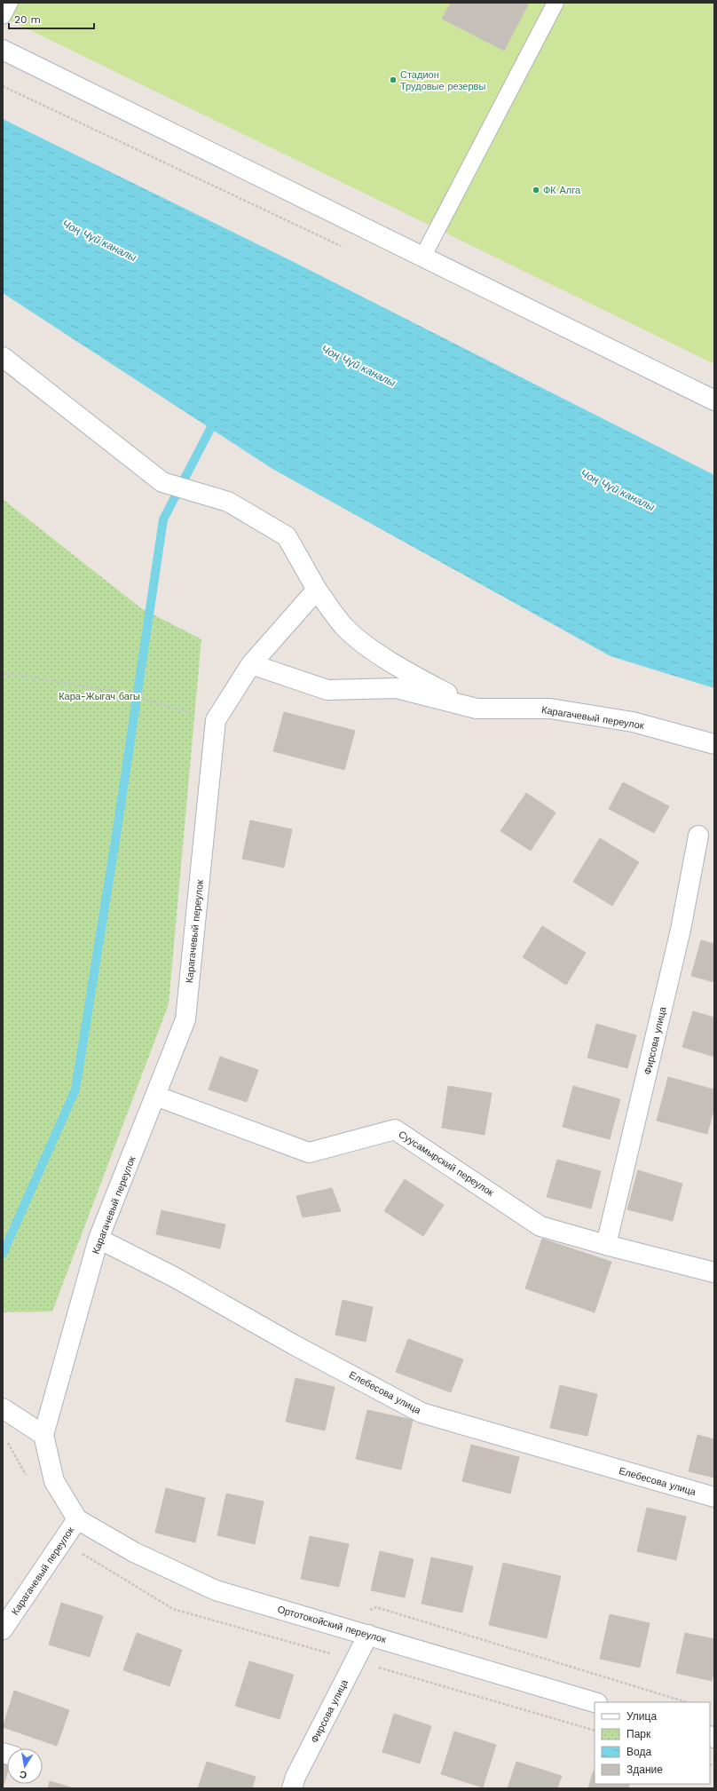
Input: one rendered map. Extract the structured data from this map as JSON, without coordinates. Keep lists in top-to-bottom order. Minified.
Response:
{"streets":{"street":["Карагачевый переулок","Фирсова улица","Суусамырский переулок","Елебесова улица","Ортотокойский переулок"]},"crossings":[["Карагачевый переулок","Суусамырский переулок"],["Карагачевый переулок","Елебесова улица"],["Карагачевый переулок","Ортотокойский переулок"],["Фирсова улица","Суусамырский переулок"],["Фирсова улица","Ортотокойский переулок"]],"water":["Чоң Чүй каналы"],"parks":["Кара-Жыгач багы"],"places":["Стадион Трудовые резервы","ФК Алга"],"legend":["Улица","Парк","Вода","Здание"],"scale_bar":"20 m","north":"bottom"}
